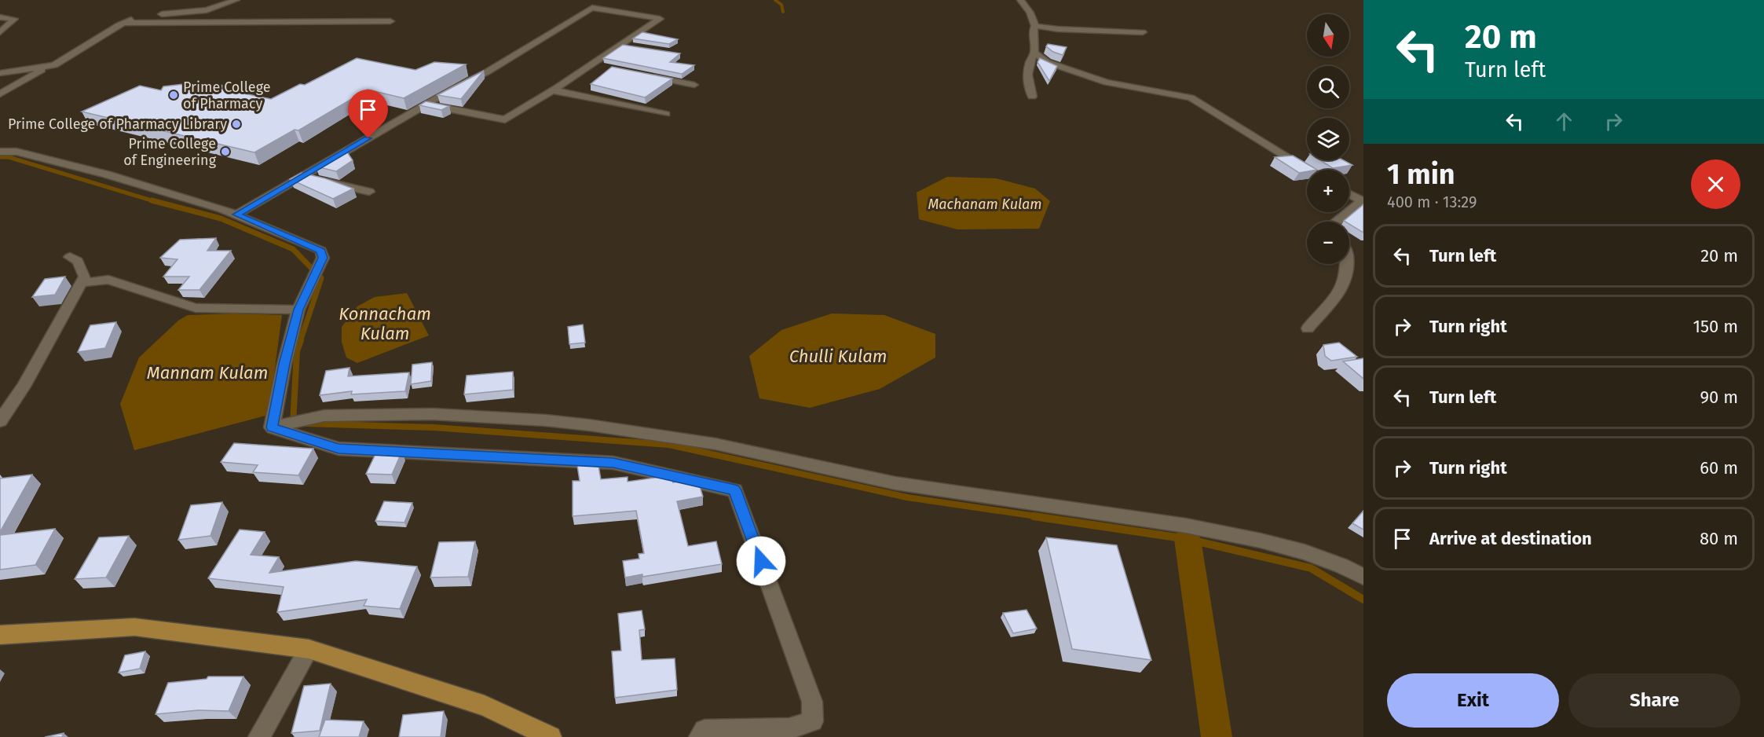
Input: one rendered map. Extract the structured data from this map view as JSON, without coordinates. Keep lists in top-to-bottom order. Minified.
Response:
{"water":["Machanam Kulam","Konnacham Kulam","Chulli Kulam","Mannam Kulam"],"places":["Prime College of Pharmacy","Prime College of Pharmacy Library","Prime College of Engineering"],"north":"bottom","page":{"turn":["20 m","Turn left"],"map_buttons":["+","−"],"heading":["1 min","400 m · 13:29"],"list":[{"name":"Turn left","value":"20 m"},{"name":"Turn right","value":"150 m"},{"name":"Turn left","value":"90 m"},{"name":"Turn right","value":"60 m"},{"name":"Arrive at destination","value":"80 m"}],"buttons":["Exit","Share"]}}
